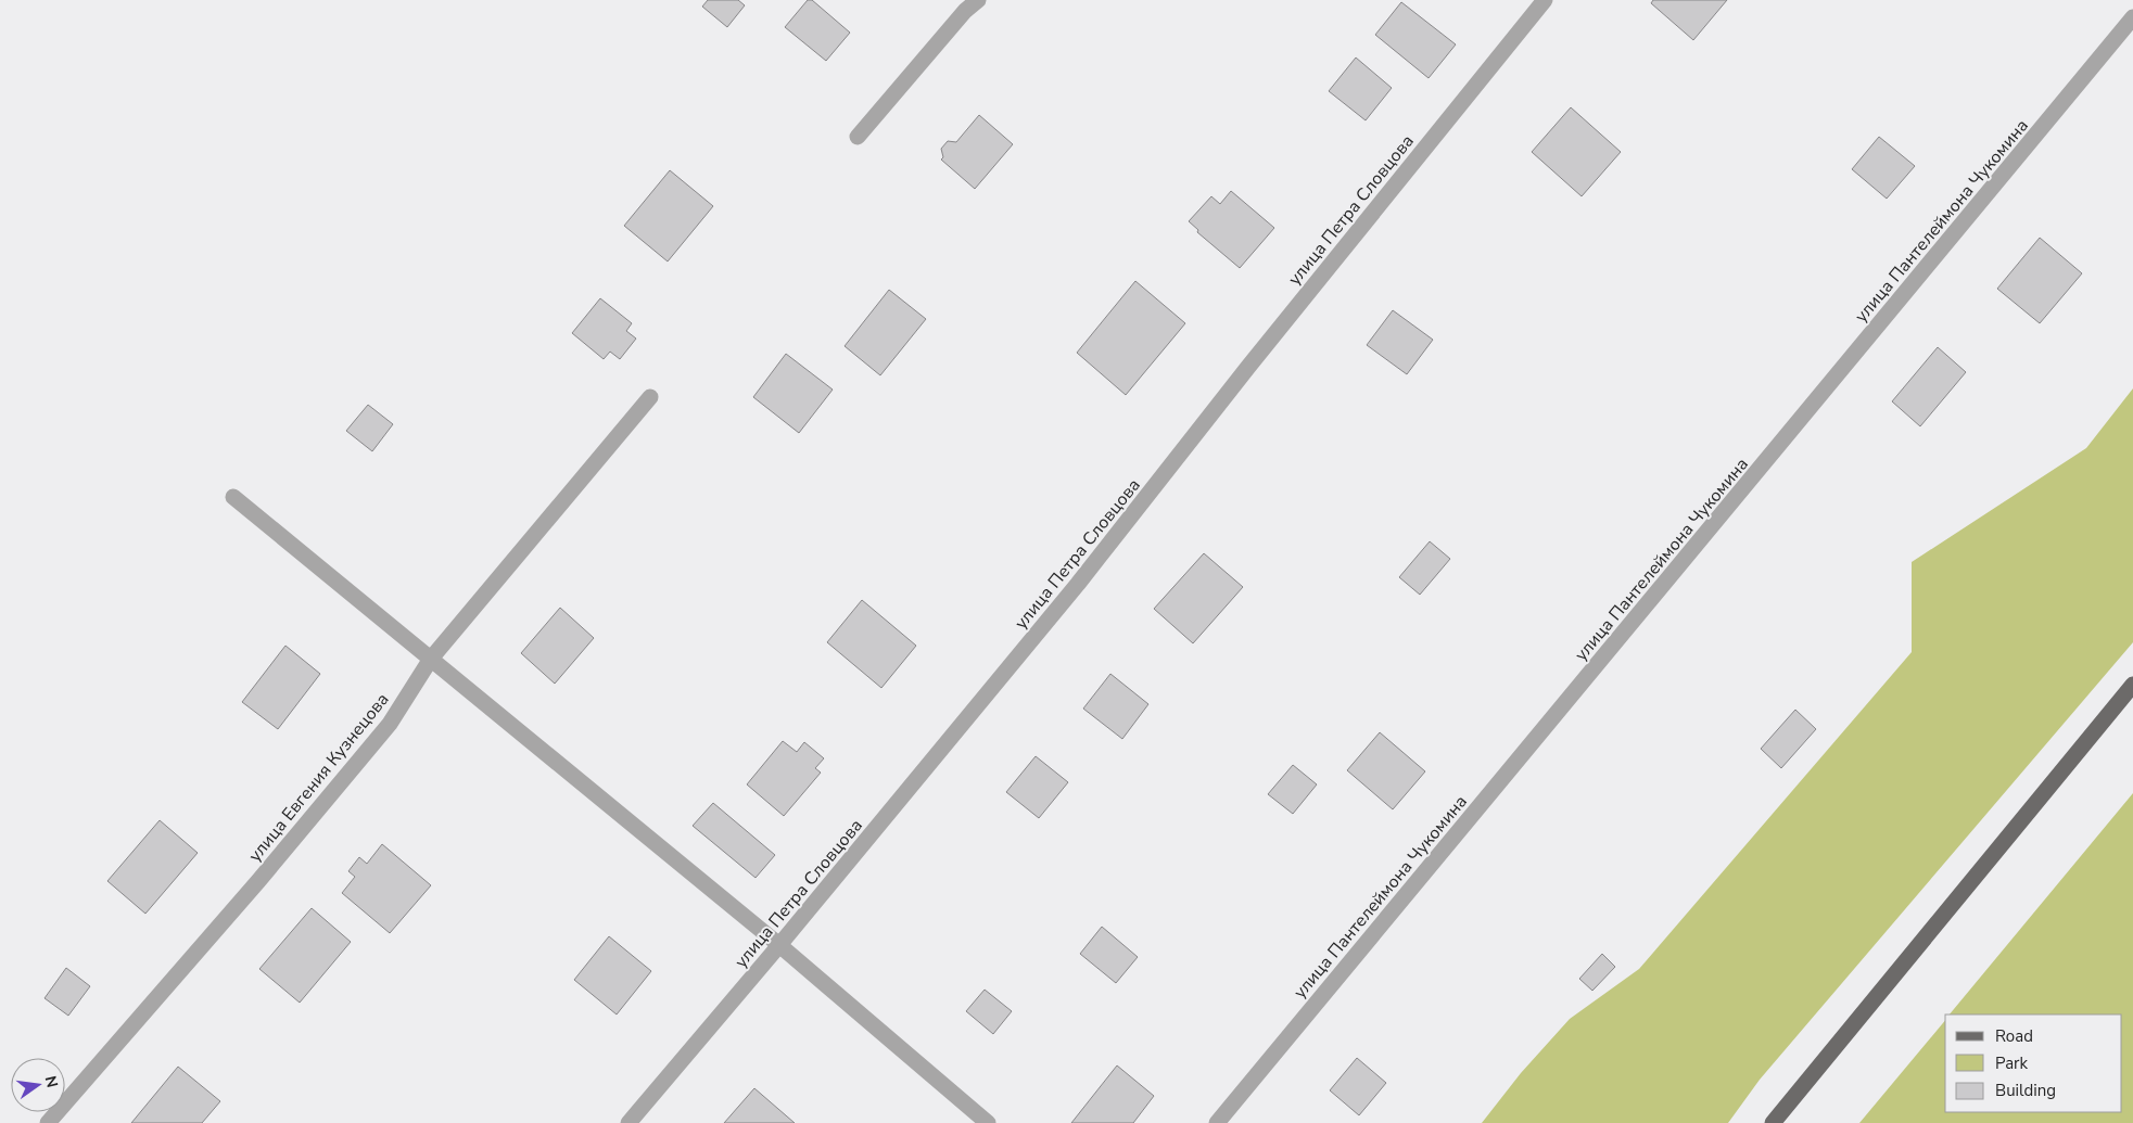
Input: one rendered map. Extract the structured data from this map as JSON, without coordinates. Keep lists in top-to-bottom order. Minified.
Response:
{"streets":{"street":["улица Петра Словцова","улица Пантелеймона Чукомина","улица Евгения Кузнецова"]},"legend":["Road","Park","Building"],"north":"right"}
